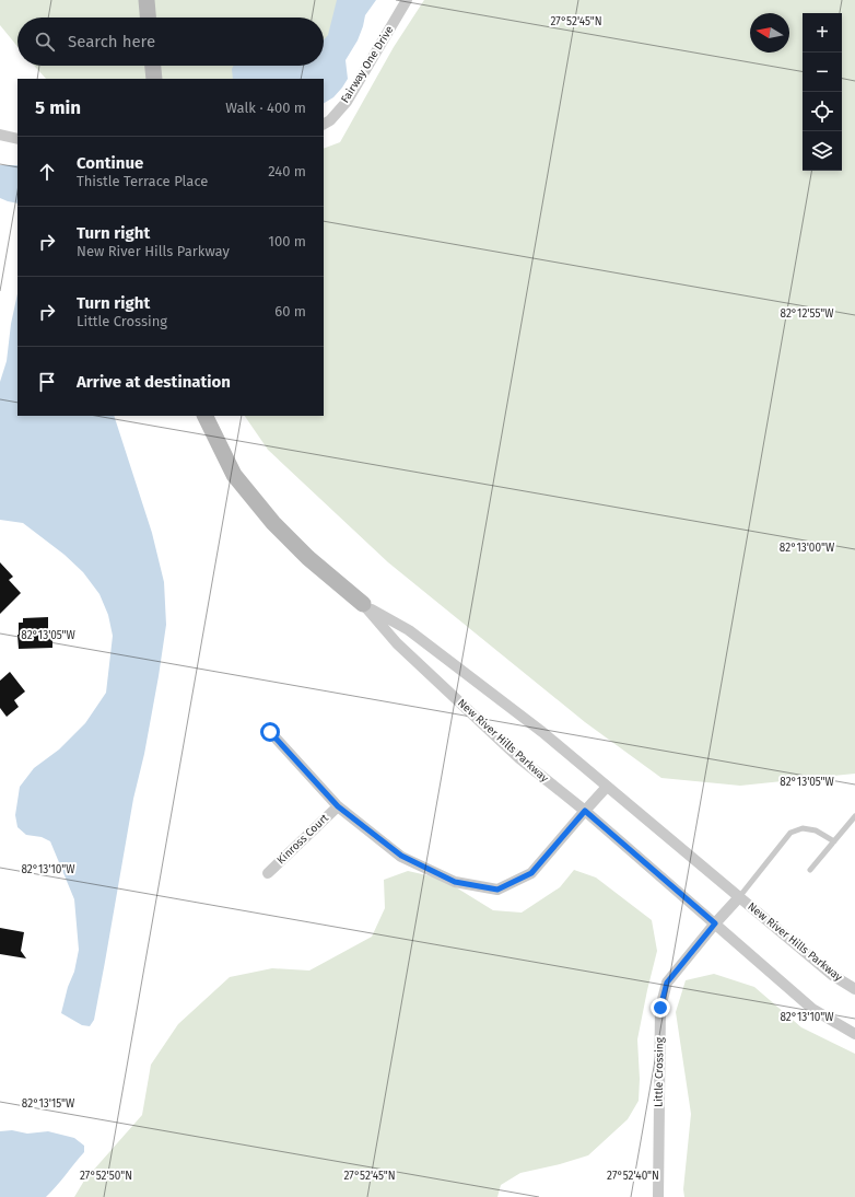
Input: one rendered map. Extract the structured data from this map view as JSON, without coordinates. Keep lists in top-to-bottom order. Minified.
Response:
{"streets":{"street":["Fairway One Drive","New River Hills Parkway","Kinross Court","Little Crossing"]},"crossings":[["New River Hills Parkway","Little Crossing"]],"north":"left","page":{"map_buttons":["+","−"],"search":"Search here","heading":["5 min","Walk · 400 m"],"list":[["Continue","Thistle Terrace Place","240 m"],["Turn right","New River Hills Parkway","100 m"],["Turn right","Little Crossing","60 m"],"Arrive at destination"]},"coordinates":["27°52'45\"N","82°12'55\"W","82°13'00\"W","82°13'05\"W","82°13'10\"W","82°13'15\"W","27°52'50\"N","27°52'40\"N"]}
